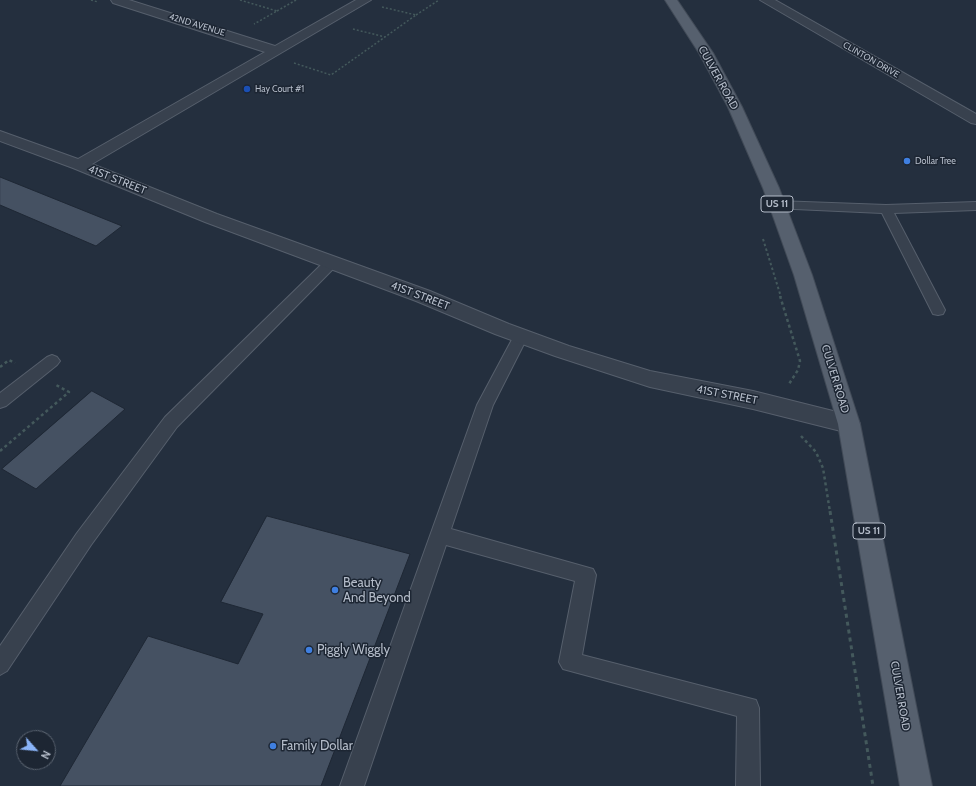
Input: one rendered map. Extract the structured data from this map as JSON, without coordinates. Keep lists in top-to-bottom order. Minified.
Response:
{"streets":{"main road":["CULVER ROAD","US 11"],"street":["42ND AVENUE","CLINTON DRIVE","41ST STREET"]},"crossings":[["CULVER ROAD","41ST STREET"]],"places":["Hay Court #1","Dollar Tree","Beauty And Beyond","Piggly Wiggly","Family Dollar"],"north":"bottom right"}
